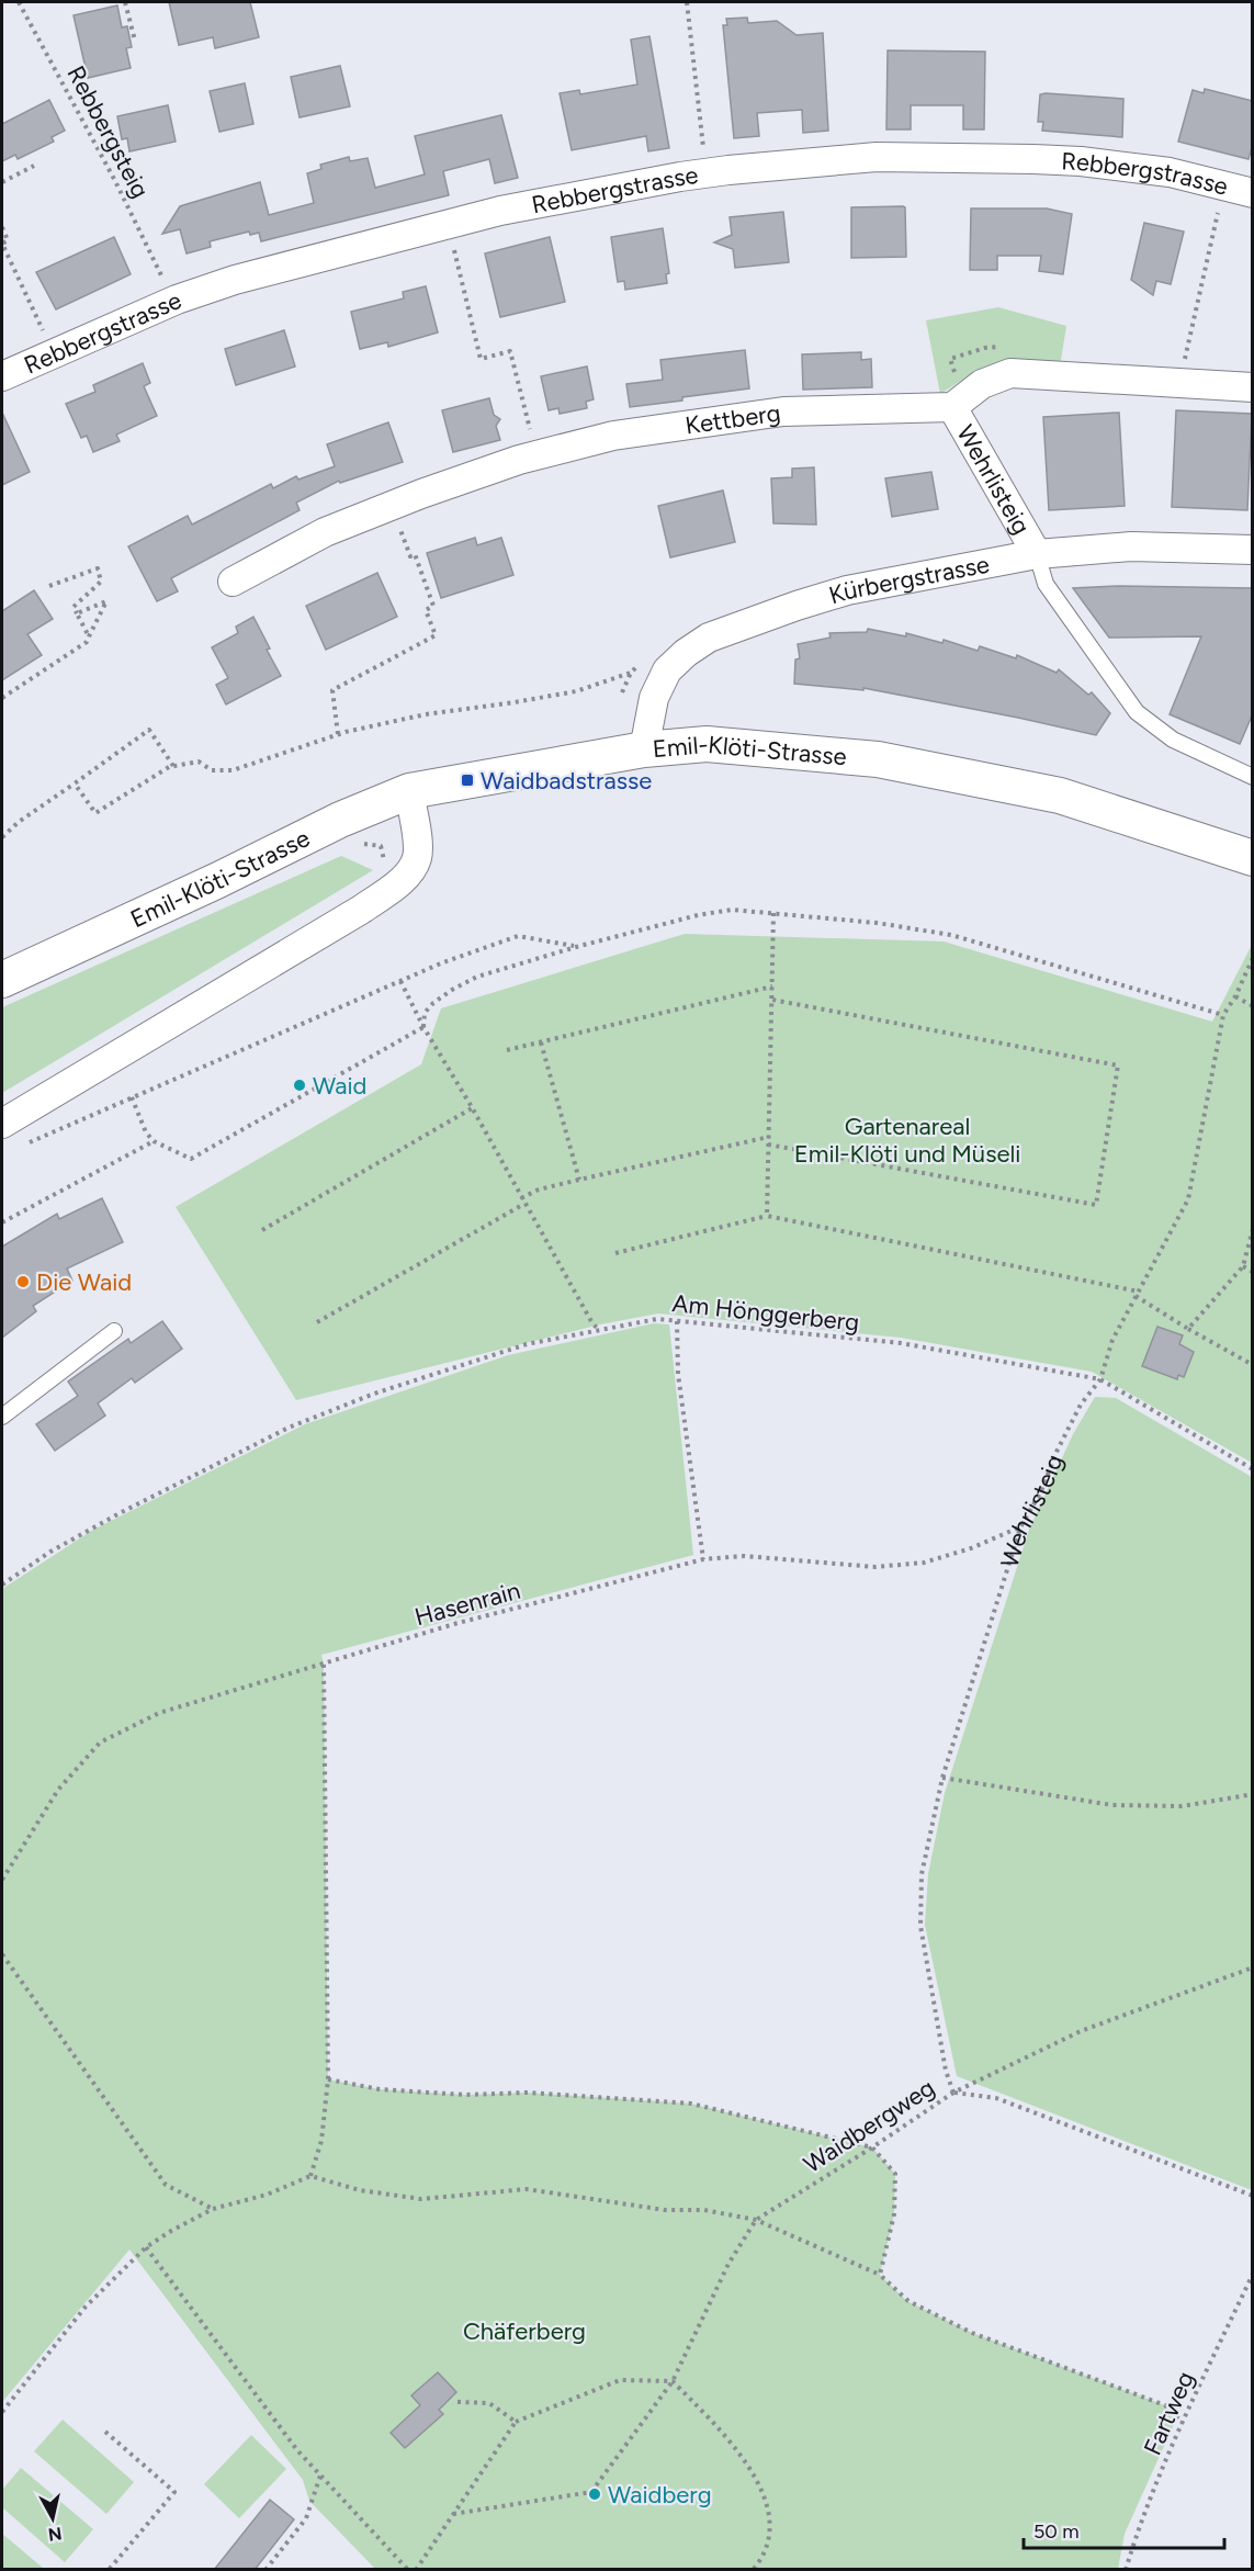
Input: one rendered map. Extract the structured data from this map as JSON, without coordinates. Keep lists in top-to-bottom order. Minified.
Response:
{"streets":{"street":["Rebbergstrasse","Kettberg","Wehrlisteig","Kürbergstrasse","Emil-Klöti-Strasse"],"path":["Rebbergsteig","Am Hönggerberg","Hasenrain","Waidbergweg","Fartweg"]},"crossings":[["Kettberg","Wehrlisteig"],["Wehrlisteig","Kürbergstrasse"],["Wehrlisteig","Am Hönggerberg"],["Wehrlisteig","Hasenrain"],["Wehrlisteig","Waidbergweg"],["Kürbergstrasse","Emil-Klöti-Strasse"]],"parks":["Gartenareal Emil-Klöti und Müseli","Chäferberg"],"places":{"transit":["Waidbadstrasse"],"other":["Waid","Die Waid","Waidberg"]},"scale_bar":"50 m","north":"bottom"}
